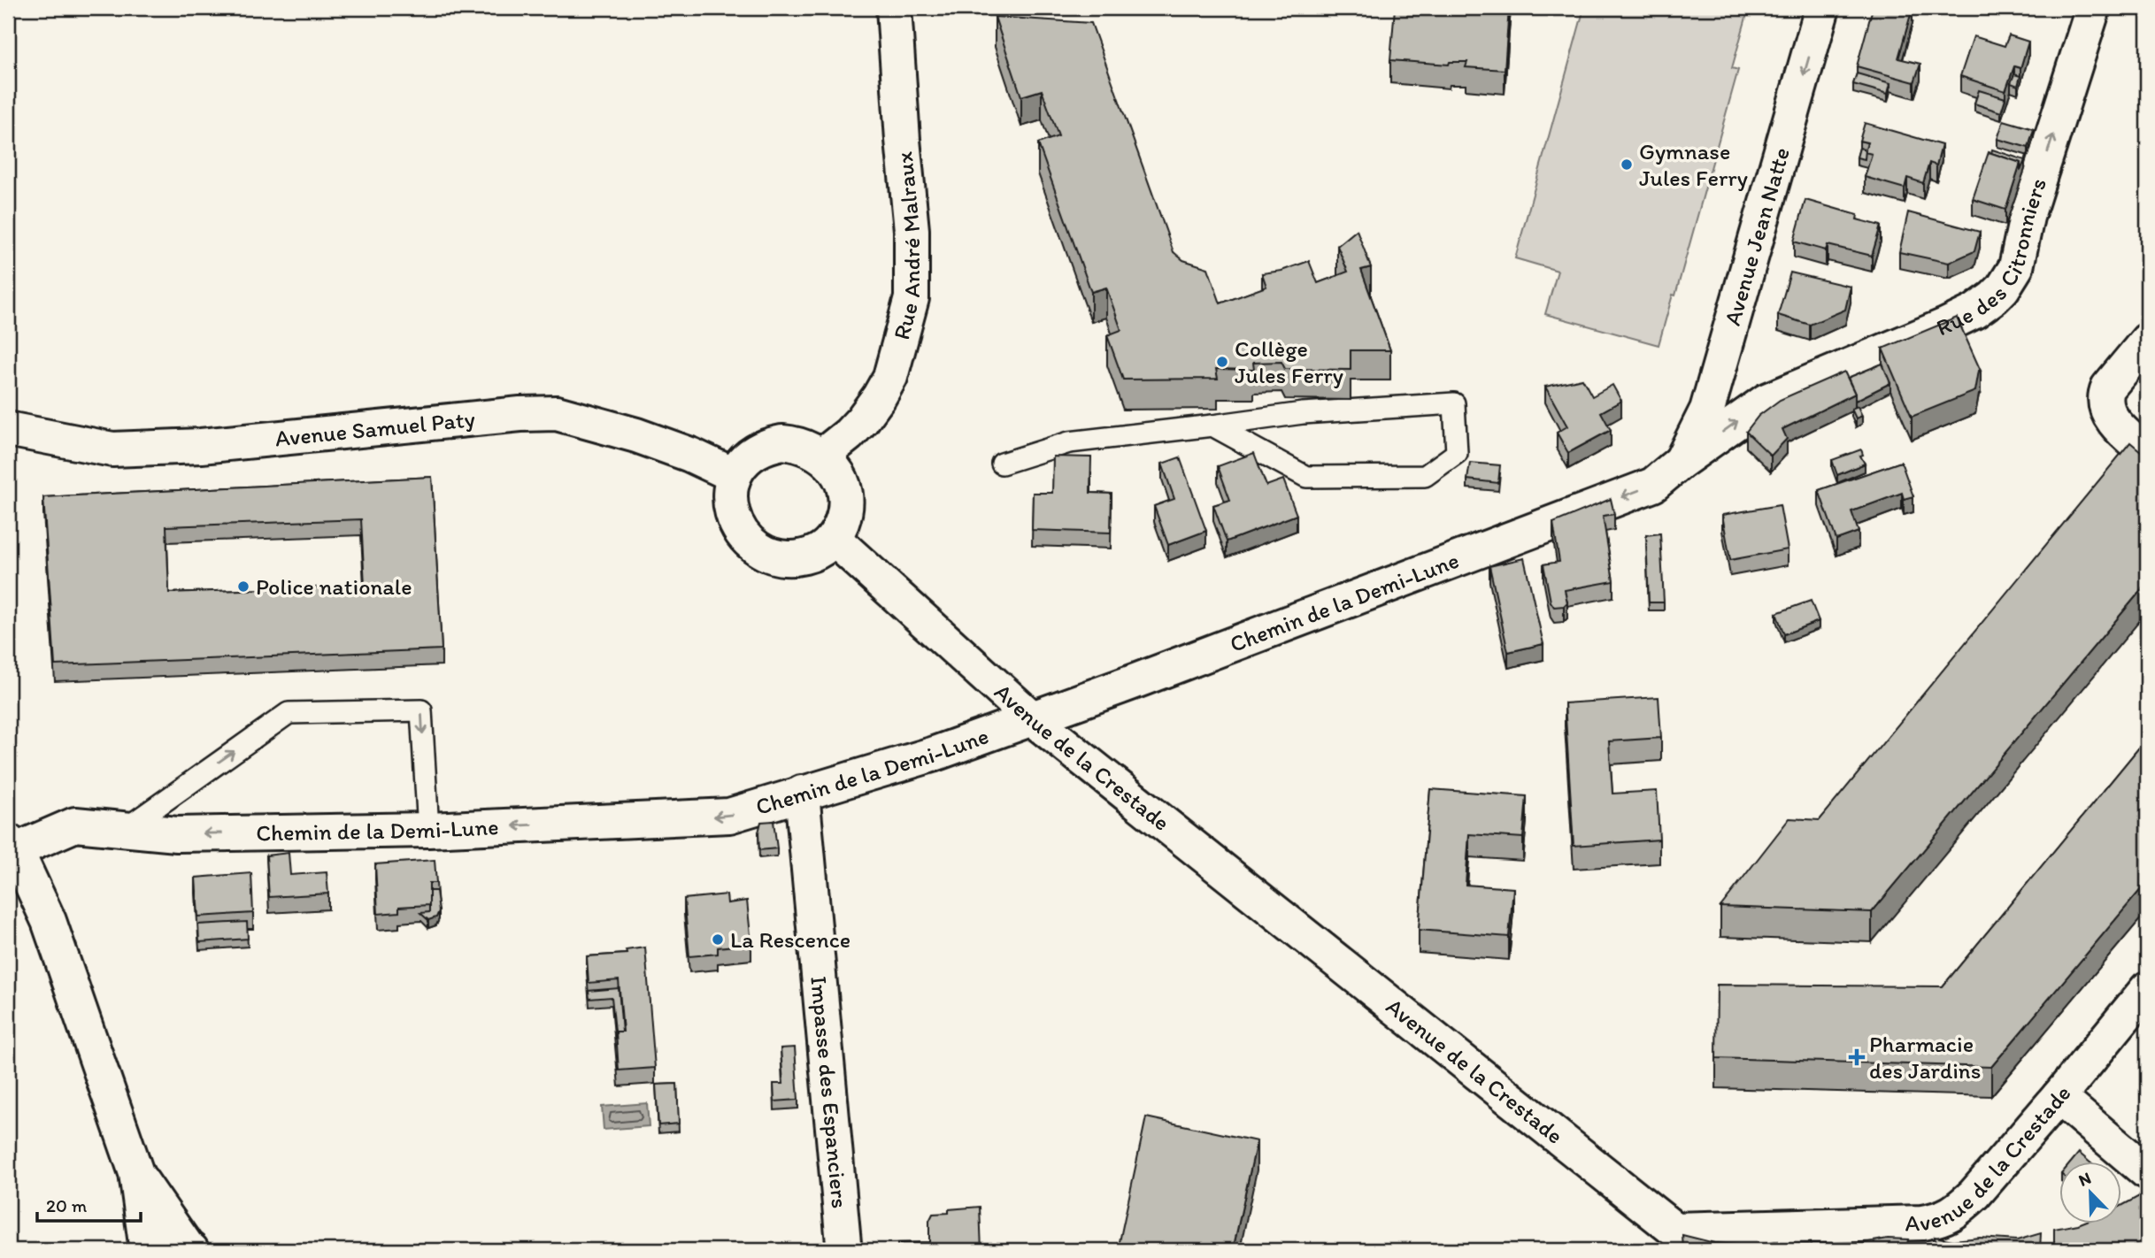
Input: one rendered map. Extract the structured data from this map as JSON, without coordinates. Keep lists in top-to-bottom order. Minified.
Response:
{"streets":{"street":["Avenue Jean Natte","Rue André Malraux","Rue des Citronniers","Avenue Samuel Paty","Chemin de la Demi-Lune","Avenue de la Crestade","Impasse des Espanciers"]},"crossings":[["Avenue Jean Natte","Rue des Citronniers"],["Avenue Jean Natte","Chemin de la Demi-Lune"],["Rue André Malraux","Avenue Samuel Paty"],["Rue André Malraux","Avenue de la Crestade"],["Rue des Citronniers","Chemin de la Demi-Lune"],["Avenue Samuel Paty","Avenue de la Crestade"],["Chemin de la Demi-Lune","Avenue de la Crestade"],["Chemin de la Demi-Lune","Impasse des Espanciers"]],"one_way":["Avenue Jean Natte","Rue des Citronniers","Chemin de la Demi-Lune"],"places":{"other":["Gymnase Jules Ferry","Collège Jules Ferry","Police nationale","La Rescence"],"health":["Pharmacie des Jardins"]},"scale_bar":"20 m","north":"top left"}
